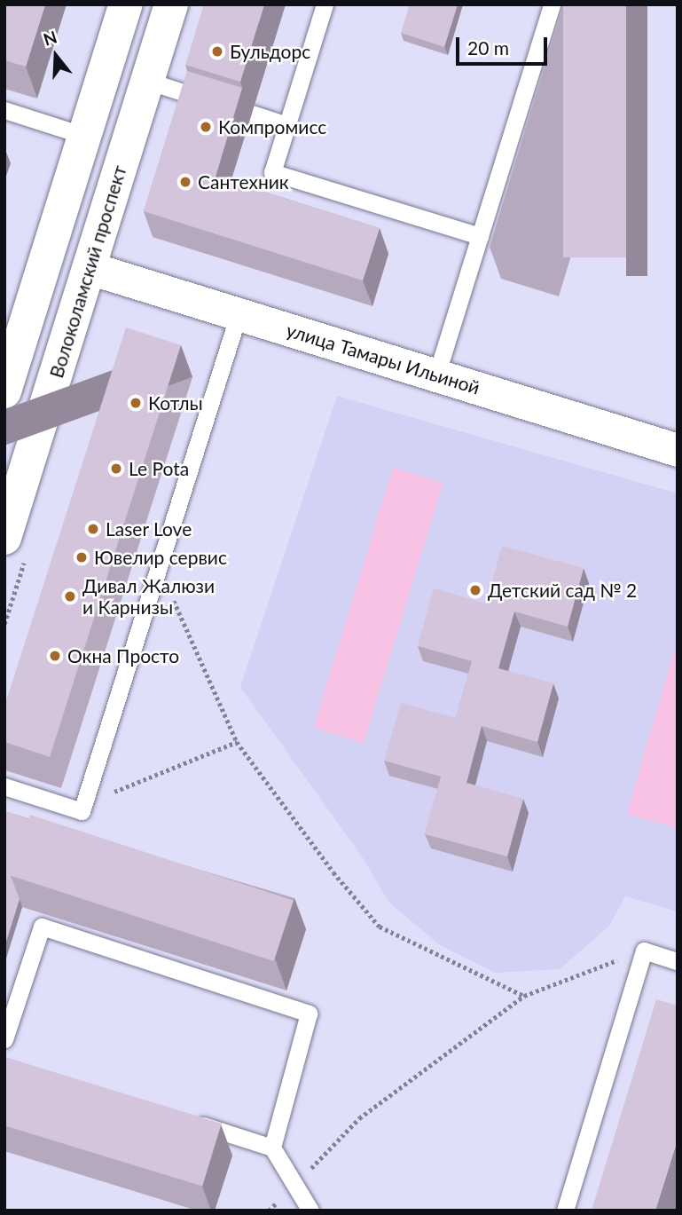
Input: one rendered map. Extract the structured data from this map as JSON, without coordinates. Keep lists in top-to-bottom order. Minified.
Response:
{"streets":{"main road":["Волоколамский проспект"],"street":["улица Тамары Ильиной"]},"crossings":[["Волоколамский проспект","улица Тамары Ильиной"]],"places":["Бульдорс","Компромисс","Сантехник","Котлы","Le Pota","Laser Love","Ювелир сервис","Детский сад № 2","Дивал Жалюзи и Карнизы","Окна Просто"],"scale_bar":"20 m","north":"top"}
